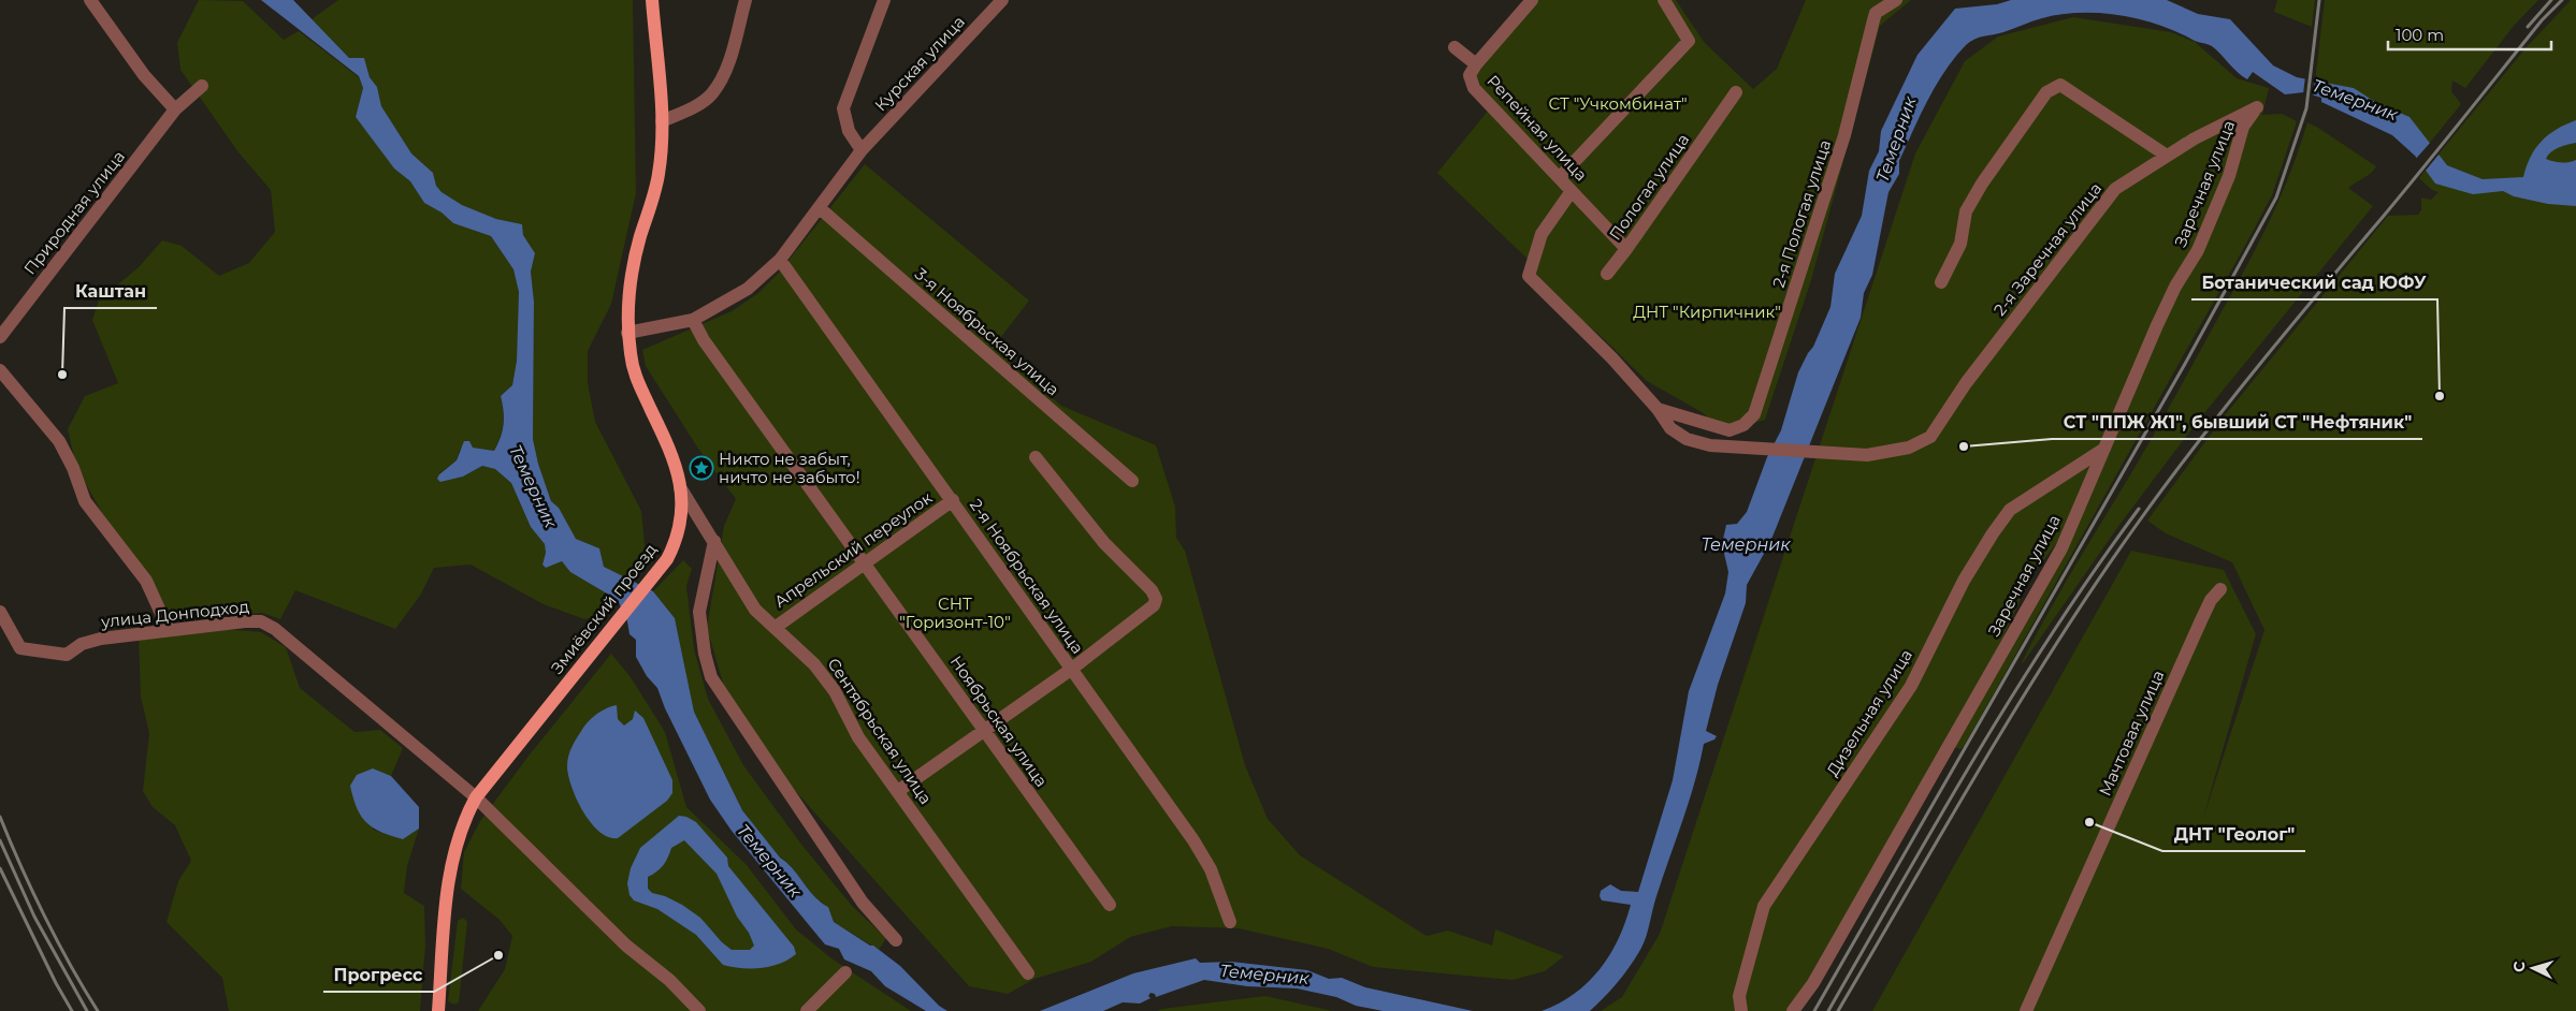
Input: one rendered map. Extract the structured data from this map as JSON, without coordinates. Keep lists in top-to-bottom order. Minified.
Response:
{"streets":{"main road":["Змиёвский проезд"],"street":["Курская улица","Репейная улица","Заречная улица","Пологая улица","Природная улица","2-я Пологая улица","2-я Заречная улица","3-я Ноябрьская улица","Апрельский переулок","2-я Ноябрьская улица","улица Донподход","Дизельная улица","Ноябрьская улица","Сентябрьская улица","Мачтовая улица"]},"crossings":[["Курская улица","3-я Ноябрьская улица"],["Курская улица","2-я Ноябрьская улица"],["Курская улица","Змиёвский проезд"],["Курская улица","Ноябрьская улица"],["Репейная улица","Пологая улица"],["Заречная улица","2-я Заречная улица"],["Заречная улица","Дизельная улица"],["2-я Пологая улица","2-я Заречная улица"],["Апрельский переулок","2-я Ноябрьская улица"],["Апрельский переулок","Ноябрьская улица"],["Апрельский переулок","Сентябрьская улица"],["Змиёвский проезд","улица Донподход"],["Змиёвский проезд","Сентябрьская улица"]],"water":["Темерник"],"parks":["СТ \"Учкомбинат\"","ДНТ \"Кирпичник\"","СНТ \"Горизонт-10\""],"places":{"other":["Каштан","Ботанический сад ЮФУ","СТ \"ППЖ Ж1\", бывший СТ \"Нефтяник\"","ДНТ \"Геолог\"","Прогресс"],"place":["Никто не забыт, ничто не забыто!"]},"scale_bar":"100 m","north":"left"}
